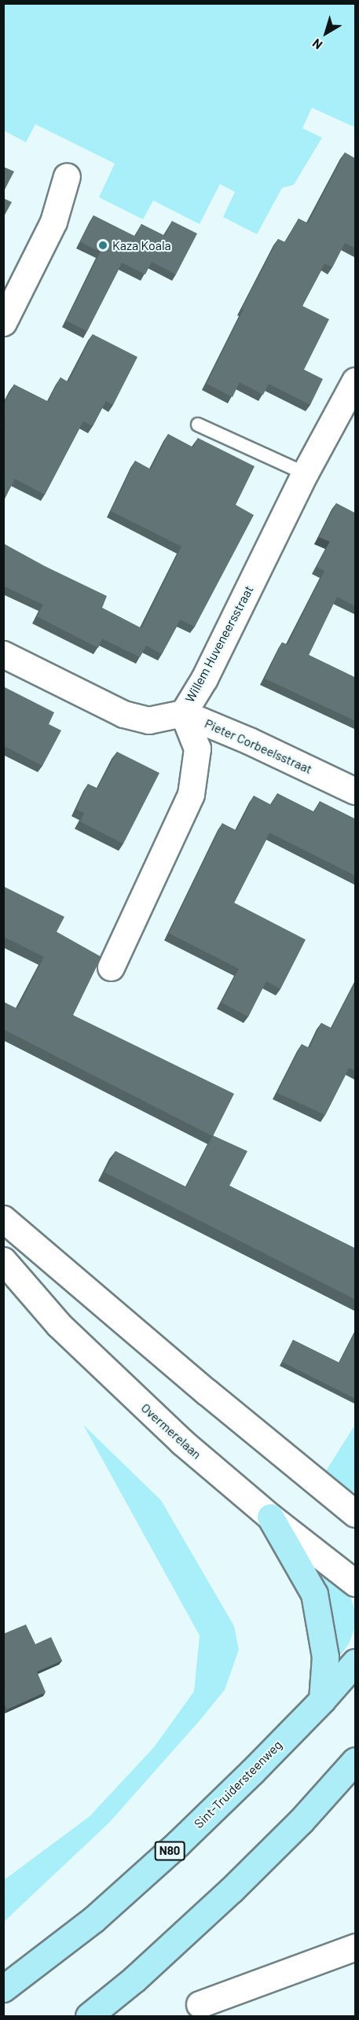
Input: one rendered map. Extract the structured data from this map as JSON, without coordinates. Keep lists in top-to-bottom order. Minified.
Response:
{"streets":{"main road":["Sint-Truidersteenweg","N80"],"street":["Willem Huveneersstraat","Pieter Corbeelsstraat","Overmerelaan"]},"crossings":[["Willem Huveneersstraat","Pieter Corbeelsstraat"]],"places":["Kaza Koala"],"north":"bottom left"}
